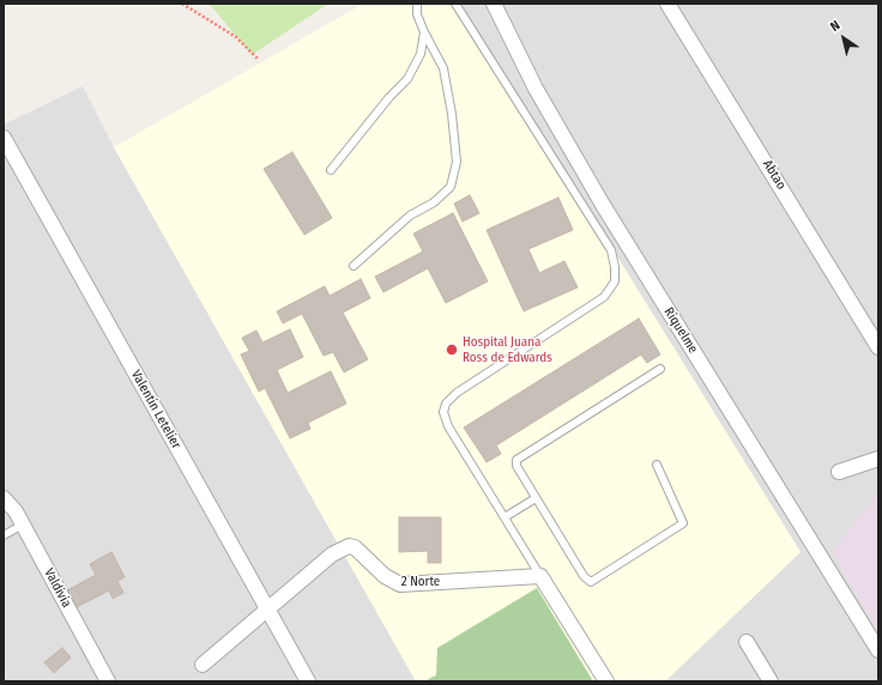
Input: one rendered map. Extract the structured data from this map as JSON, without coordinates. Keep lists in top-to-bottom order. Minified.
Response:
{"streets":{"street":["Abtao","Riquelme","Valentín Letelier","2 Norte","Valdivia"]},"crossings":[["Valentín Letelier","2 Norte"]],"places":["Hospital Juana Ross de Edwards"],"north":"top left"}
